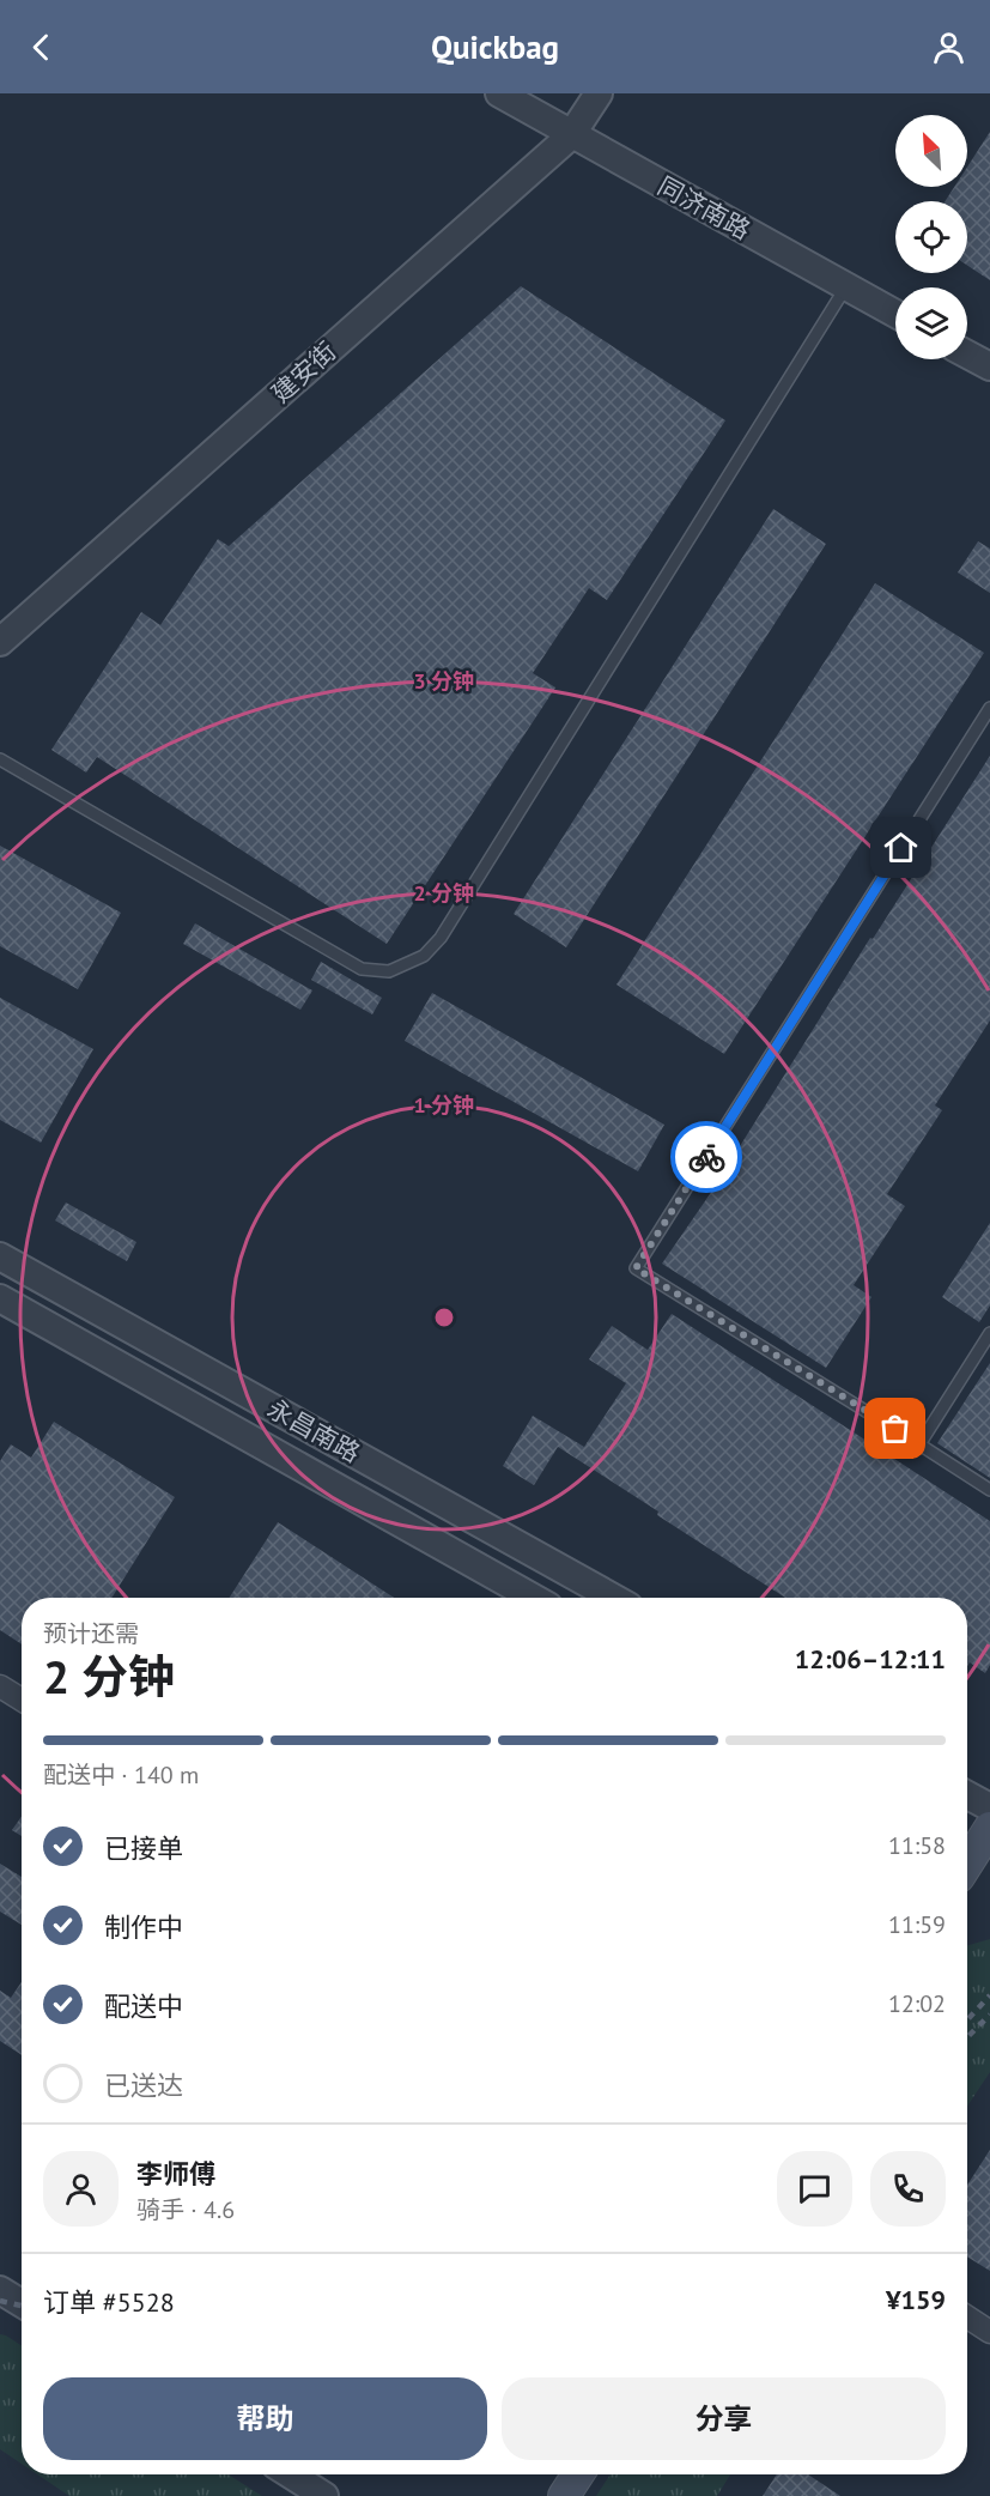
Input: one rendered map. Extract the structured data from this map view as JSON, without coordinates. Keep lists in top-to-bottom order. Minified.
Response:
{"streets":{"street":["同济南路","建安街","永昌南路"]},"crossings":[["同济南路","建安街"]],"north":"top left","page":{"header":"Quickbag","heading":["2 分钟","预计还需","12:06–12:11"],"panel":["李师傅","骑手 · 4.6","订单 #5528","¥159"],"bar":"配送中 · 140 m","list":[["已接单","11:58"],["制作中","11:59"],["配送中","12:02"],"已送达"],"buttons":["帮助","分享"]},"rings":["3 分钟","2 分钟","1 分钟"]}
